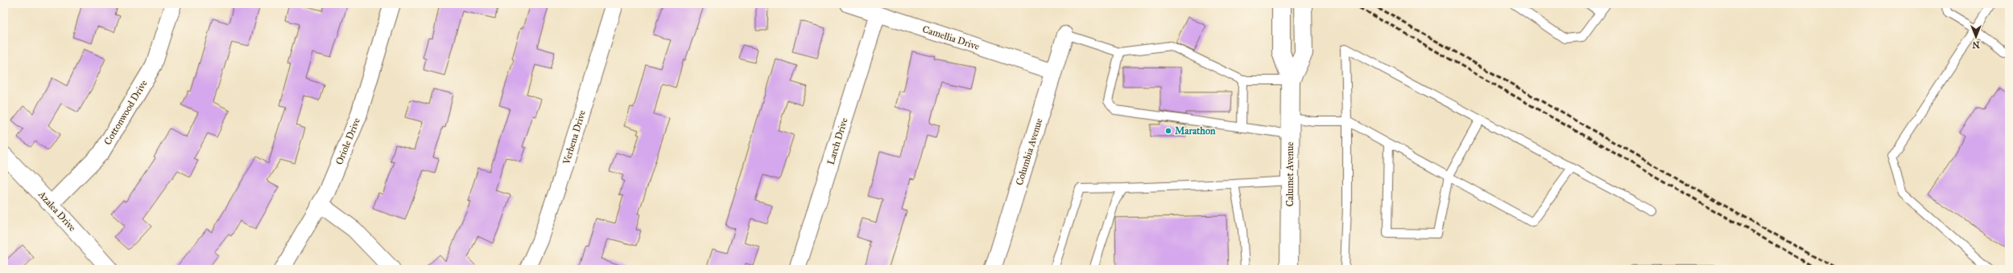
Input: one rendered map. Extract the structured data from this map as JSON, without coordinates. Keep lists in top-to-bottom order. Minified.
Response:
{"streets":{"main road":["Calumet Avenue"],"street":["Camellia Drive","Cottonwood Drive","Verbena Drive","Oriole Drive","Larch Drive","Columbia Avenue","Azalea Drive"]},"crossings":[["Camellia Drive","Larch Drive"],["Camellia Drive","Columbia Avenue"],["Cottonwood Drive","Azalea Drive"]],"places":["Marathon"],"north":"bottom"}
